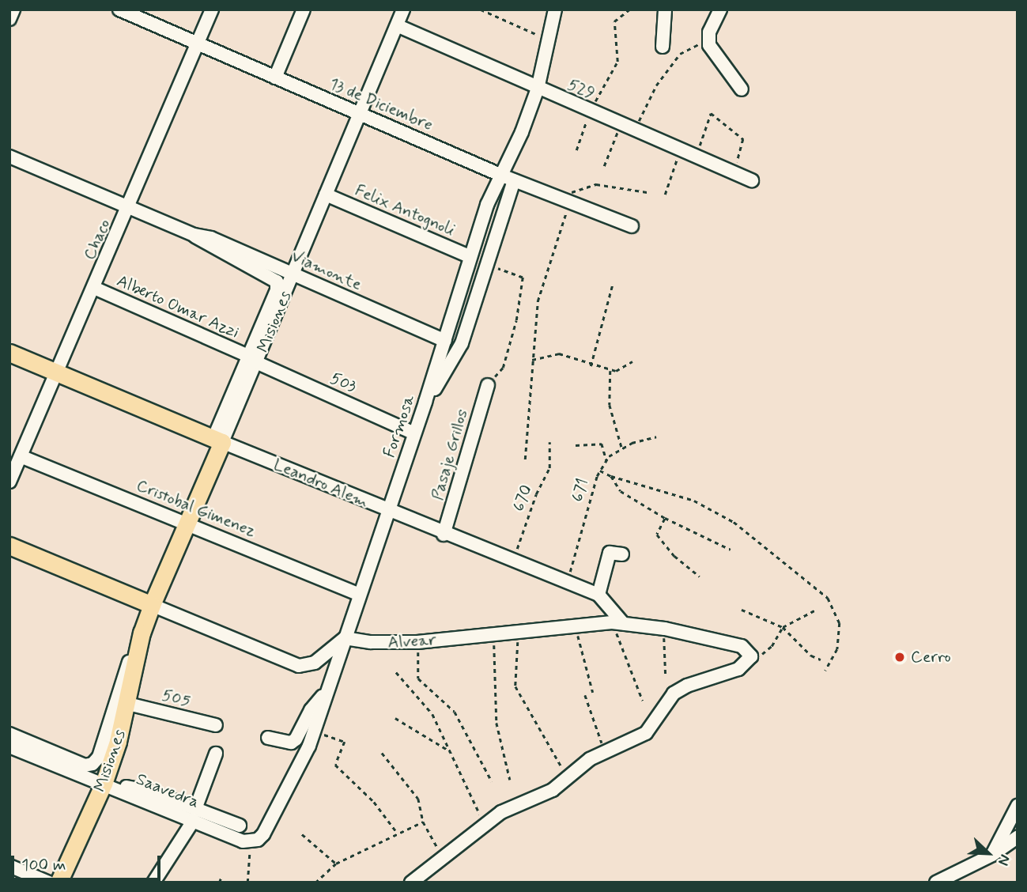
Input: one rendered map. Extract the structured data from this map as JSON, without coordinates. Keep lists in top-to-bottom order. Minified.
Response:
{"streets":{"main road":["Misiones","Leandro Alem"],"street":["529","13 de Diciembre","Felix Antognoli","Chaco","Viamonte","Alberto Omar Azzi","503","Formosa","Pasaje Grillos","Cristobal Gimenez","Alvear","505","Saavedra"],"path":["671","670"]},"crossings":[["529","Misiones"],["529","Formosa"],["13 de Diciembre","Chaco"],["13 de Diciembre","Misiones"],["13 de Diciembre","Formosa"],["Felix Antognoli","Misiones"],["Felix Antognoli","Formosa"],["Chaco","Viamonte"],["Chaco","Alberto Omar Azzi"],["Chaco","Leandro Alem"],["Chaco","Cristobal Gimenez"],["Viamonte","Misiones"],["Viamonte","Formosa"],["Alberto Omar Azzi","Misiones"],["Alberto Omar Azzi","503"],["Misiones","503"],["Misiones","Leandro Alem"],["Misiones","Cristobal Gimenez"],["Misiones","505"],["Misiones","Saavedra"],["503","Formosa"],["Formosa","Leandro Alem"],["Formosa","Cristobal Gimenez"],["Formosa","Alvear"],["Formosa","Saavedra"],["Pasaje Grillos","Leandro Alem"],["Leandro Alem","671"],["Leandro Alem","670"],["Leandro Alem","Alvear"]],"places":["Cerro"],"scale_bar":"100 m","north":"bottom right"}
